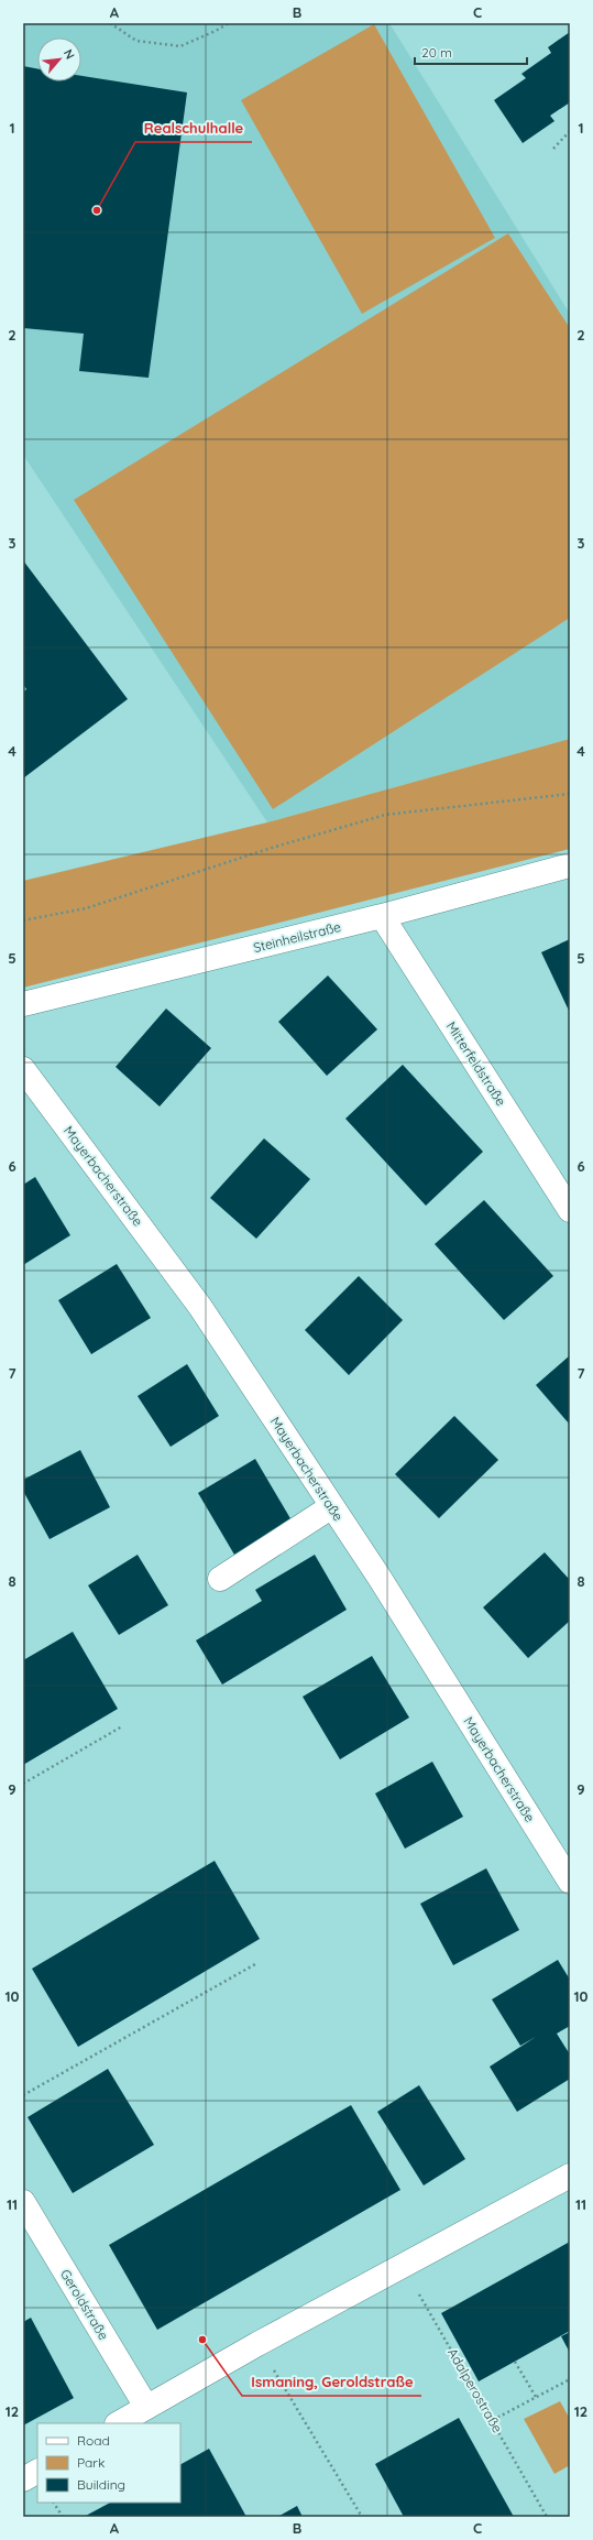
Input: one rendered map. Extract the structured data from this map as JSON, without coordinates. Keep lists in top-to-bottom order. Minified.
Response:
{"streets":{"street":["Steinheilstraße","Mitterfeldstraße","Mayerbacherstraße","Geroldstraße"],"path":["Adalperostraße"]},"crossings":[["Steinheilstraße","Mitterfeldstraße"]],"places":["Realschulhalle","Ismaning, Geroldstraße"],"legend":["Road","Park","Building"],"scale_bar":"20 m","north":"top right","grid":{"columns":["A","B","C"],"rows":["1","2","3","4","5","6","7","8","9","10","11","12"]}}
